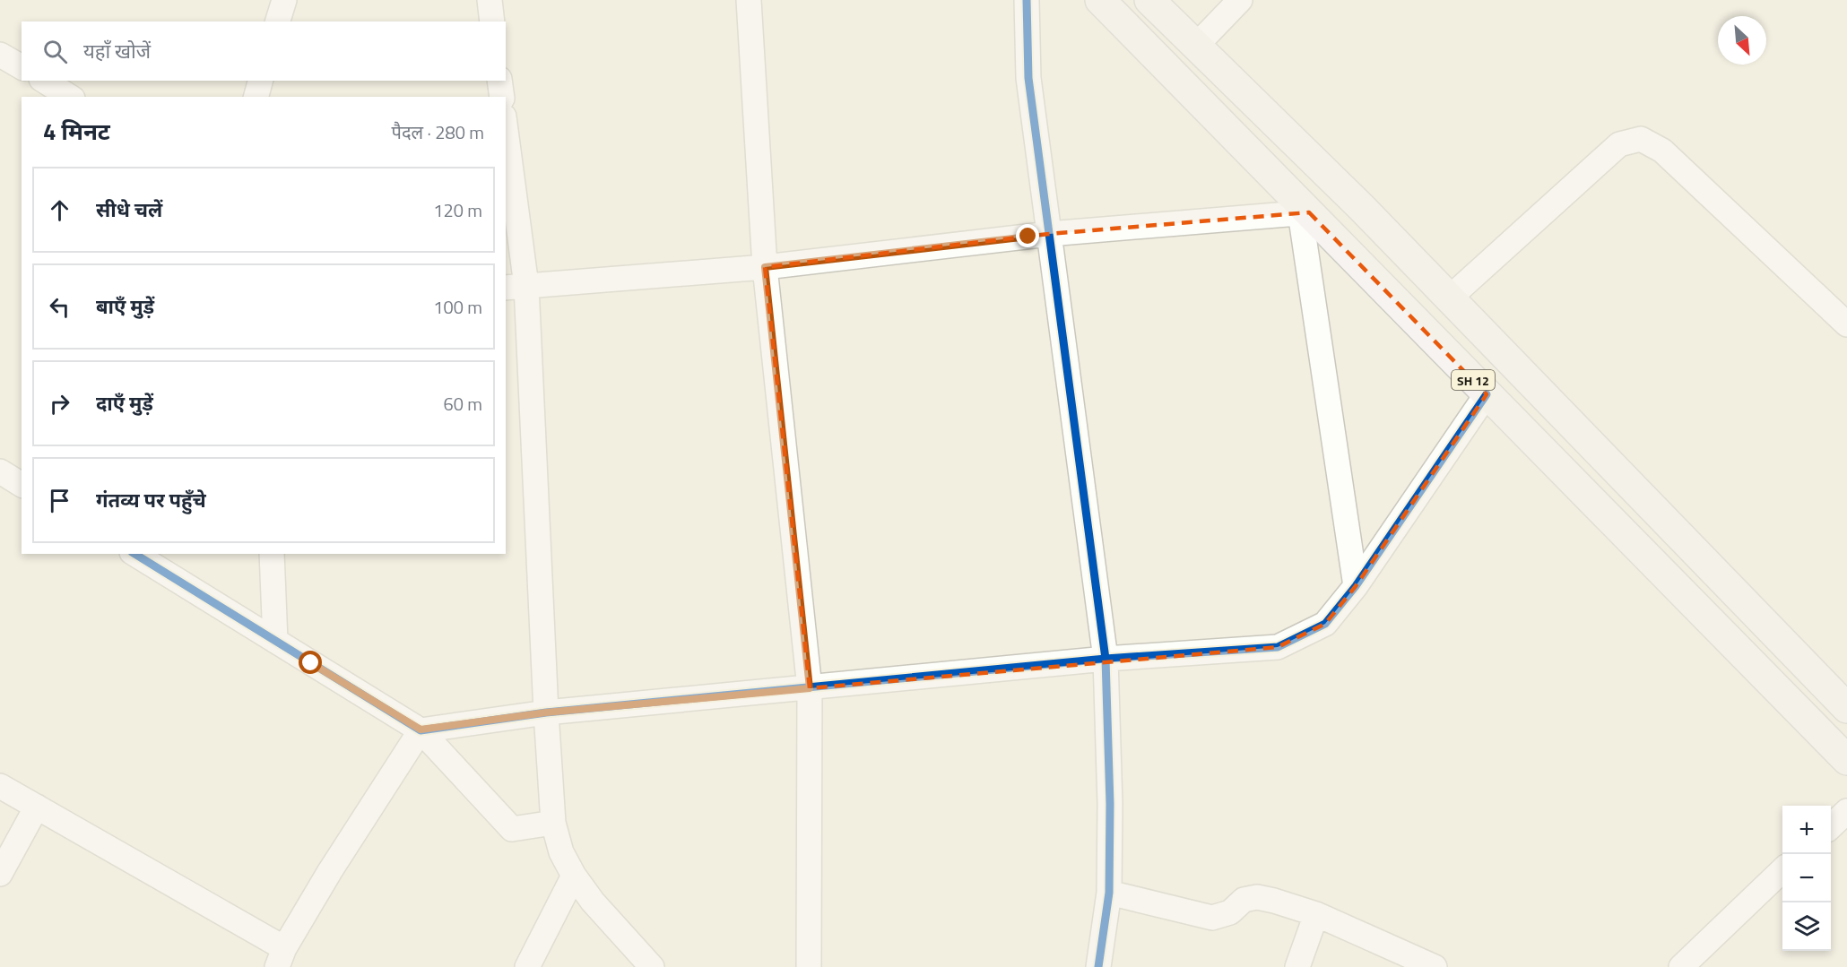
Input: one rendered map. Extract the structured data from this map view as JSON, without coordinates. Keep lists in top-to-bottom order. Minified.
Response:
{"streets":{"main road":["SH 12"]},"north":"bottom right","page":{"search":"यहाँ खोजें","heading":["4 मिनट","पैदल · 280 m"],"list":[["सीधे चलें","120 m"],["बाएँ मुड़ें","100 m"],["दाएँ मुड़ें","60 m"],"गंतव्य पर पहुँचे"],"map_buttons":["+","−"]}}
